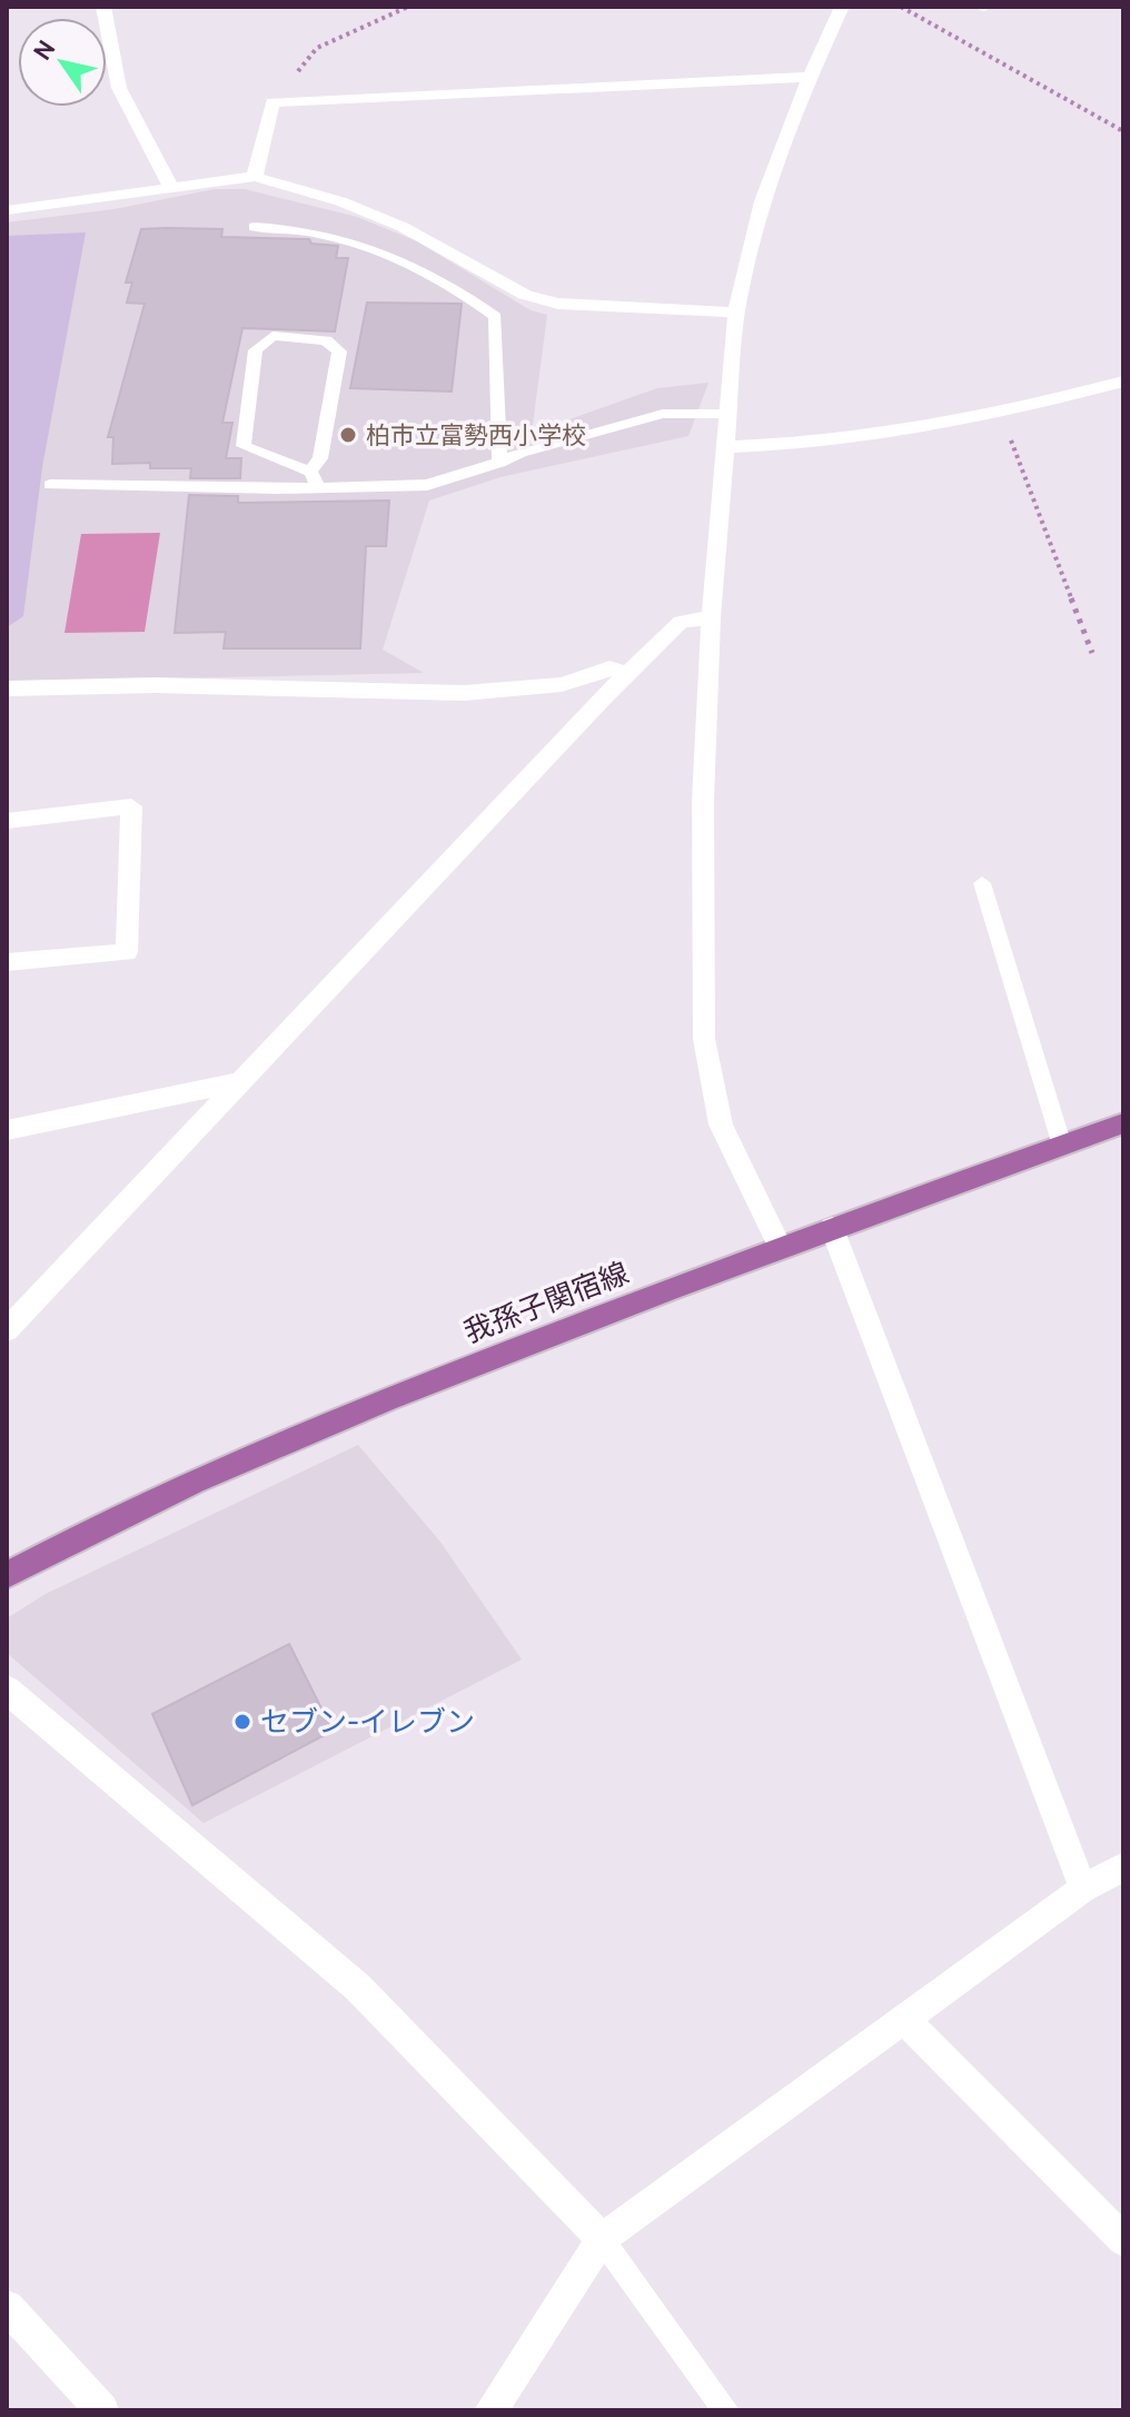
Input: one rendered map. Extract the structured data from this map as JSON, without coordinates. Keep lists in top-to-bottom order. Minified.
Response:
{"streets":{"main road":["我孫子関宿線"]},"places":["柏市立富勢西小学校","セブン-イレブン"],"north":"top left"}
